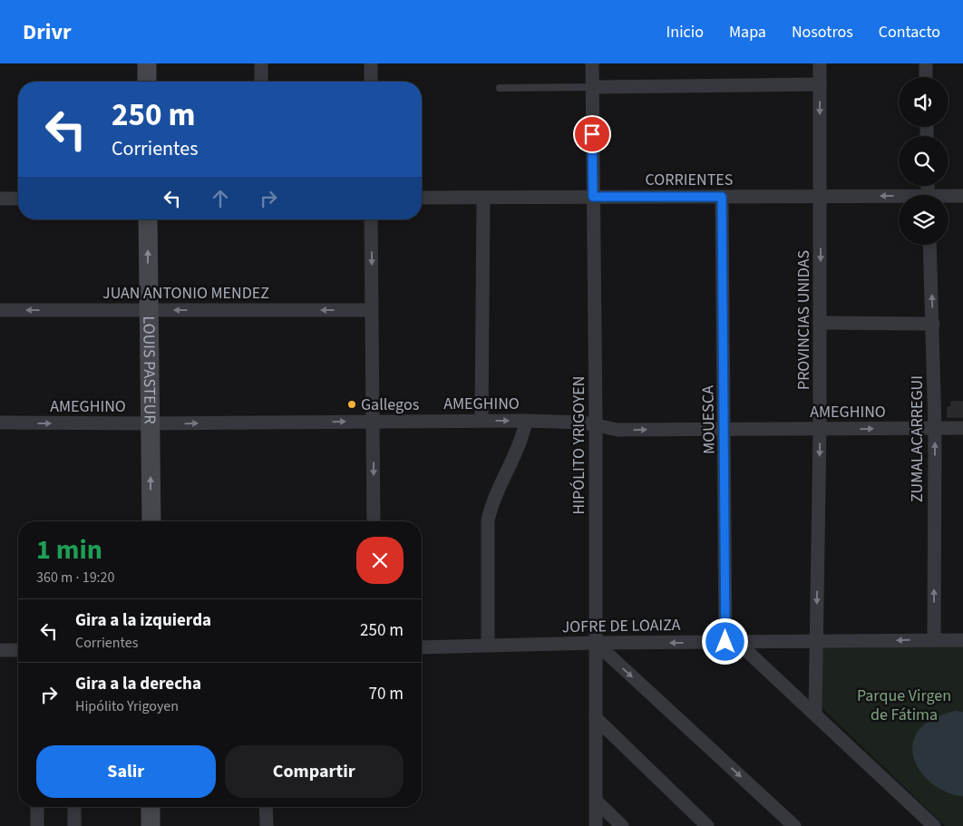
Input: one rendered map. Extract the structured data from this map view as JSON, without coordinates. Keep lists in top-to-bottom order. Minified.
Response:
{"streets":{"street":["CORRIENTES","JUAN ANTONIO MENDEZ","PROVINCIAS UNIDAS","LOUIS PASTEUR","AMEGHINO","MOUESCA","ZUMALACARREGUI","HIPÓLITO YRIGOYEN","JOFRE DE LOAIZA"]},"crossings":[["CORRIENTES","PROVINCIAS UNIDAS"],["CORRIENTES","MOUESCA"],["CORRIENTES","HIPÓLITO YRIGOYEN"],["JUAN ANTONIO MENDEZ","LOUIS PASTEUR"],["PROVINCIAS UNIDAS","AMEGHINO"],["PROVINCIAS UNIDAS","JOFRE DE LOAIZA"],["LOUIS PASTEUR","AMEGHINO"],["AMEGHINO","MOUESCA"],["AMEGHINO","ZUMALACARREGUI"],["AMEGHINO","HIPÓLITO YRIGOYEN"],["MOUESCA","JOFRE DE LOAIZA"],["ZUMALACARREGUI","JOFRE DE LOAIZA"],["HIPÓLITO YRIGOYEN","JOFRE DE LOAIZA"]],"one_way":["JUAN ANTONIO MENDEZ","PROVINCIAS UNIDAS","LOUIS PASTEUR","AMEGHINO","ZUMALACARREGUI","JOFRE DE LOAIZA"],"parks":["Parque Virgen de Fátima"],"places":["Gallegos"],"page":{"header":"Drivr","nav":["Inicio","Mapa","Nosotros","Contacto"],"turn":["250 m","Corrientes"],"heading":["1 min","360 m · 19:20"],"list":[{"name":"Gira a la izquierda","note":"Corrientes","value":"250 m"},{"name":"Gira a la derecha","note":"Hipólito Yrigoyen","value":"70 m"}],"buttons":["Salir","Compartir"]}}
